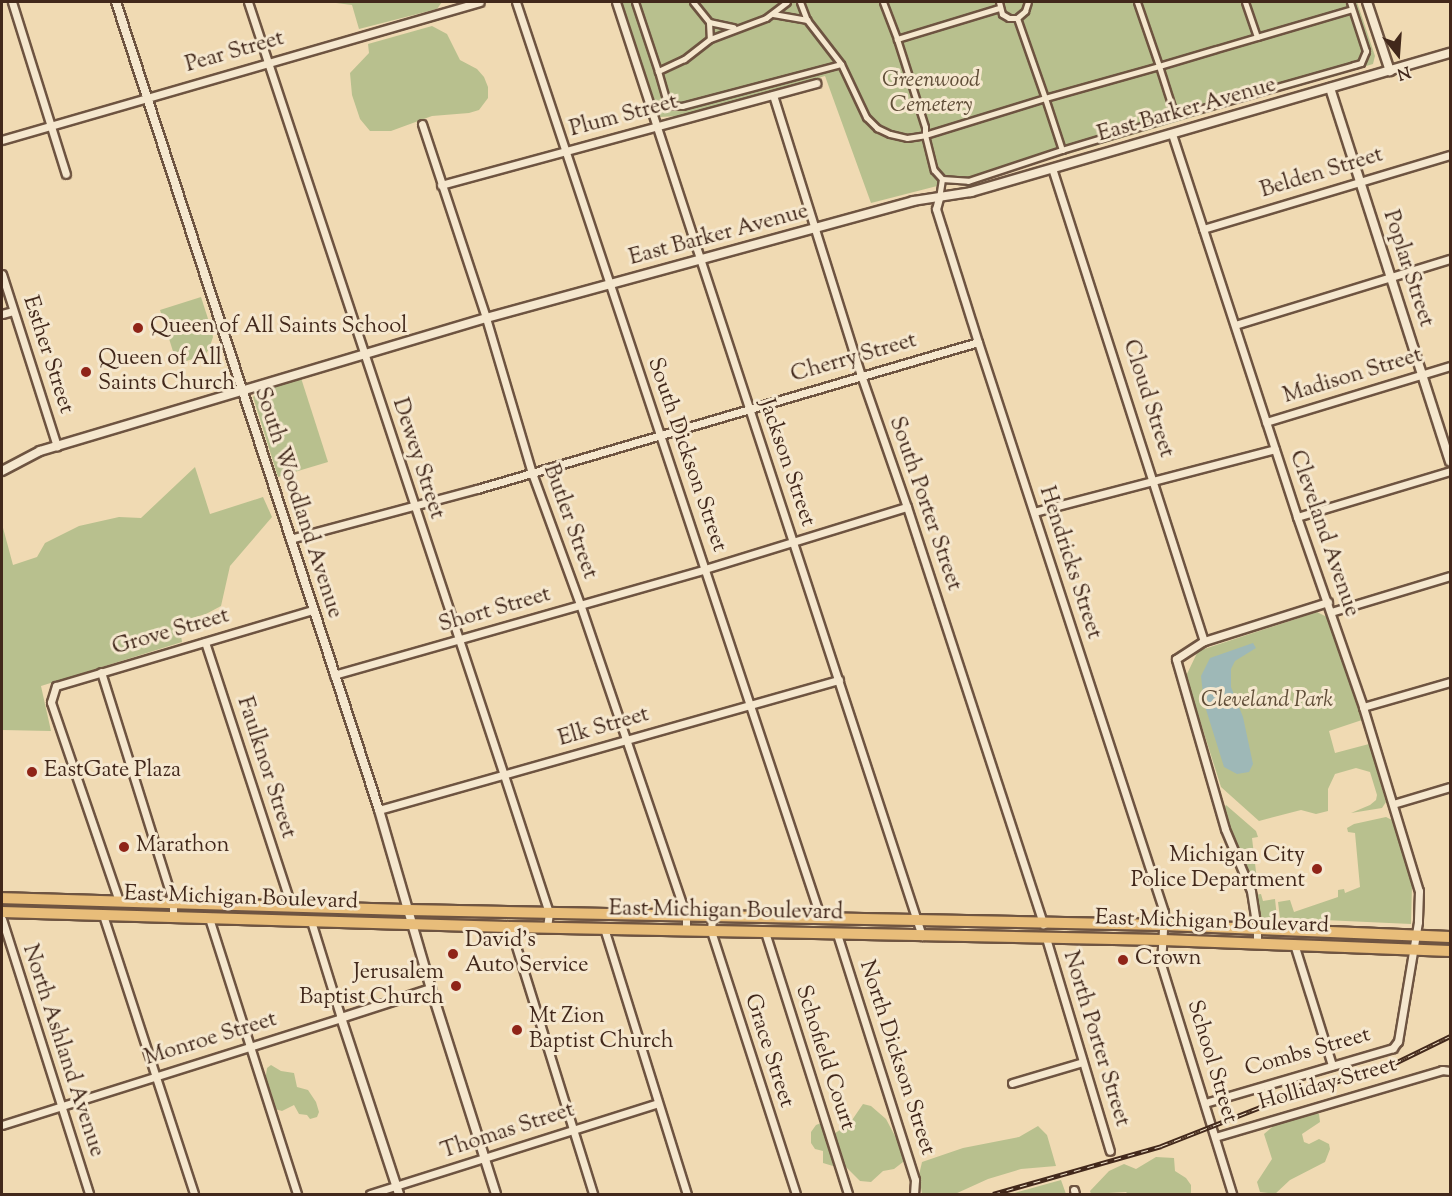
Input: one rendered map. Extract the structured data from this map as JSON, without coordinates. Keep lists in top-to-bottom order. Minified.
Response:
{"streets":{"main road":["East Michigan Boulevard"],"street":["Pear Street","East Barker Avenue","Plum Street","Belden Street","Poplar Street","Esther Street","Cherry Street","Madison Street","Cloud Street","South Dickson Street","Dewey Street","Jackson Street","South Woodland Avenue","South Porter Street","Butler Street","Cleveland Avenue","Hendricks Street","Short Street","Grove Street","Elk Street","Faulknor Street","North Porter Street","Monroe Street","North Ashland Avenue","Grace Street","Combs Street","Schofield Court","North Dickson Street","School Street","Holliday Street","Thomas Street"]},"crossings":[["Pear Street","Dewey Street"],["Pear Street","South Woodland Avenue"],["East Barker Avenue","Poplar Street"],["East Barker Avenue","Esther Street"],["East Barker Avenue","Cloud Street"],["East Barker Avenue","South Dickson Street"],["East Barker Avenue","Dewey Street"],["East Barker Avenue","Jackson Street"],["East Barker Avenue","South Woodland Avenue"],["East Barker Avenue","South Porter Street"],["East Barker Avenue","Butler Street"],["East Barker Avenue","Cleveland Avenue"],["East Barker Avenue","Hendricks Street"],["Plum Street","South Dickson Street"],["Plum Street","Jackson Street"],["Plum Street","South Porter Street"],["Plum Street","Butler Street"],["Belden Street","Poplar Street"],["Belden Street","Cleveland Avenue"],["Poplar Street","Madison Street"],["Cherry Street","South Dickson Street"],["Cherry Street","Dewey Street"],["Cherry Street","Jackson Street"],["Cherry Street","South Woodland Avenue"],["Cherry Street","South Porter Street"],["Cherry Street","Butler Street"],["Cherry Street","Hendricks Street"],["Madison Street","Cleveland Avenue"],["South Dickson Street","Short Street"],["South Dickson Street","Elk Street"],["South Dickson Street","East Michigan Boulevard"],["Dewey Street","Short Street"],["Dewey Street","Elk Street"],["Dewey Street","East Michigan Boulevard"],["Jackson Street","Short Street"],["Jackson Street","Elk Street"],["Jackson Street","East Michigan Boulevard"],["South Woodland Avenue","Short Street"],["South Woodland Avenue","Grove Street"],["South Woodland Avenue","Elk Street"],["South Woodland Avenue","East Michigan Boulevard"],["South Woodland Avenue","Monroe Street"],["South Woodland Avenue","Thomas Street"],["South Porter Street","Short Street"],["South Porter Street","East Michigan Boulevard"],["Butler Street","Short Street"],["Butler Street","Elk Street"],["Butler Street","East Michigan Boulevard"],["Cleveland Avenue","East Michigan Boulevard"],["Cleveland Avenue","Combs Street"],["Hendricks Street","East Michigan Boulevard"],["Hendricks Street","School Street"],["Grove Street","Faulknor Street"],["Grove Street","East Michigan Boulevard"],["Faulknor Street","East Michigan Boulevard"],["East Michigan Boulevard","North Porter Street"],["East Michigan Boulevard","Grace Street"],["East Michigan Boulevard","Combs Street"],["East Michigan Boulevard","Schofield Court"],["East Michigan Boulevard","North Dickson Street"],["East Michigan Boulevard","School Street"],["Monroe Street","North Ashland Avenue"],["Combs Street","School Street"],["School Street","Holliday Street"]],"parks":["Greenwood Cemetery","Cleveland Park"],"places":["Queen of All Saints School","Queen of All Saints Church","EastGate Plaza","Marathon","Michigan City Police Department","David's Auto Service","Crown","Jerusalem Baptist Church","Mt Zion Baptist Church"],"north":"bottom"}
